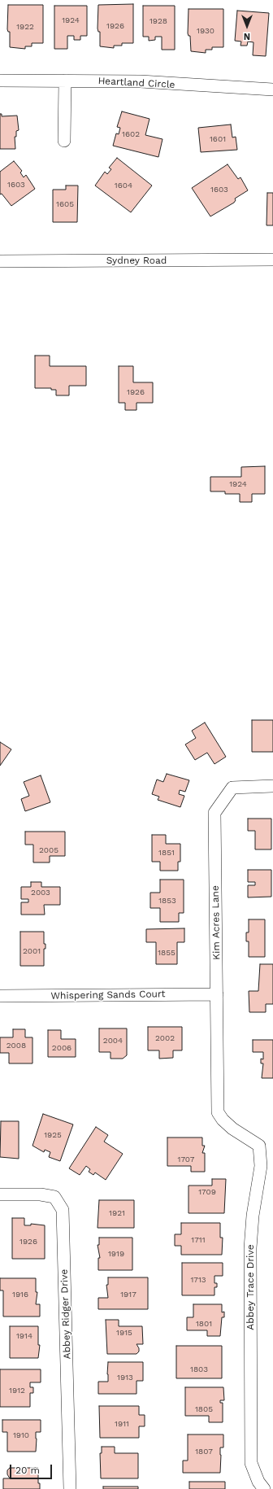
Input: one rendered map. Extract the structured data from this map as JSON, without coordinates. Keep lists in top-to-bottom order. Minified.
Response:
{"streets":{"street":["Heartland Circle","Sydney Road","Kim Acres Lane","Whispering Sands Court","Abbey Trace Drive","Abbey Ridger Drive"]},"crossings":[["Kim Acres Lane","Whispering Sands Court"],["Kim Acres Lane","Abbey Trace Drive"]],"house_numbers":["1924","1928","1926","1922","1930","1602","1601","1603","1604","1603","1605","1926","1924","2005","1851","2003","1853","2001","1855","2002","2004","2008","2006","1925","1707","1709","1921","1711","1926","1919","1713","1916","1917","1801","1915","1914","1803","1913","1912","1805","1911","1910","1807"],"scale_bar":"20 m","north":"bottom"}
